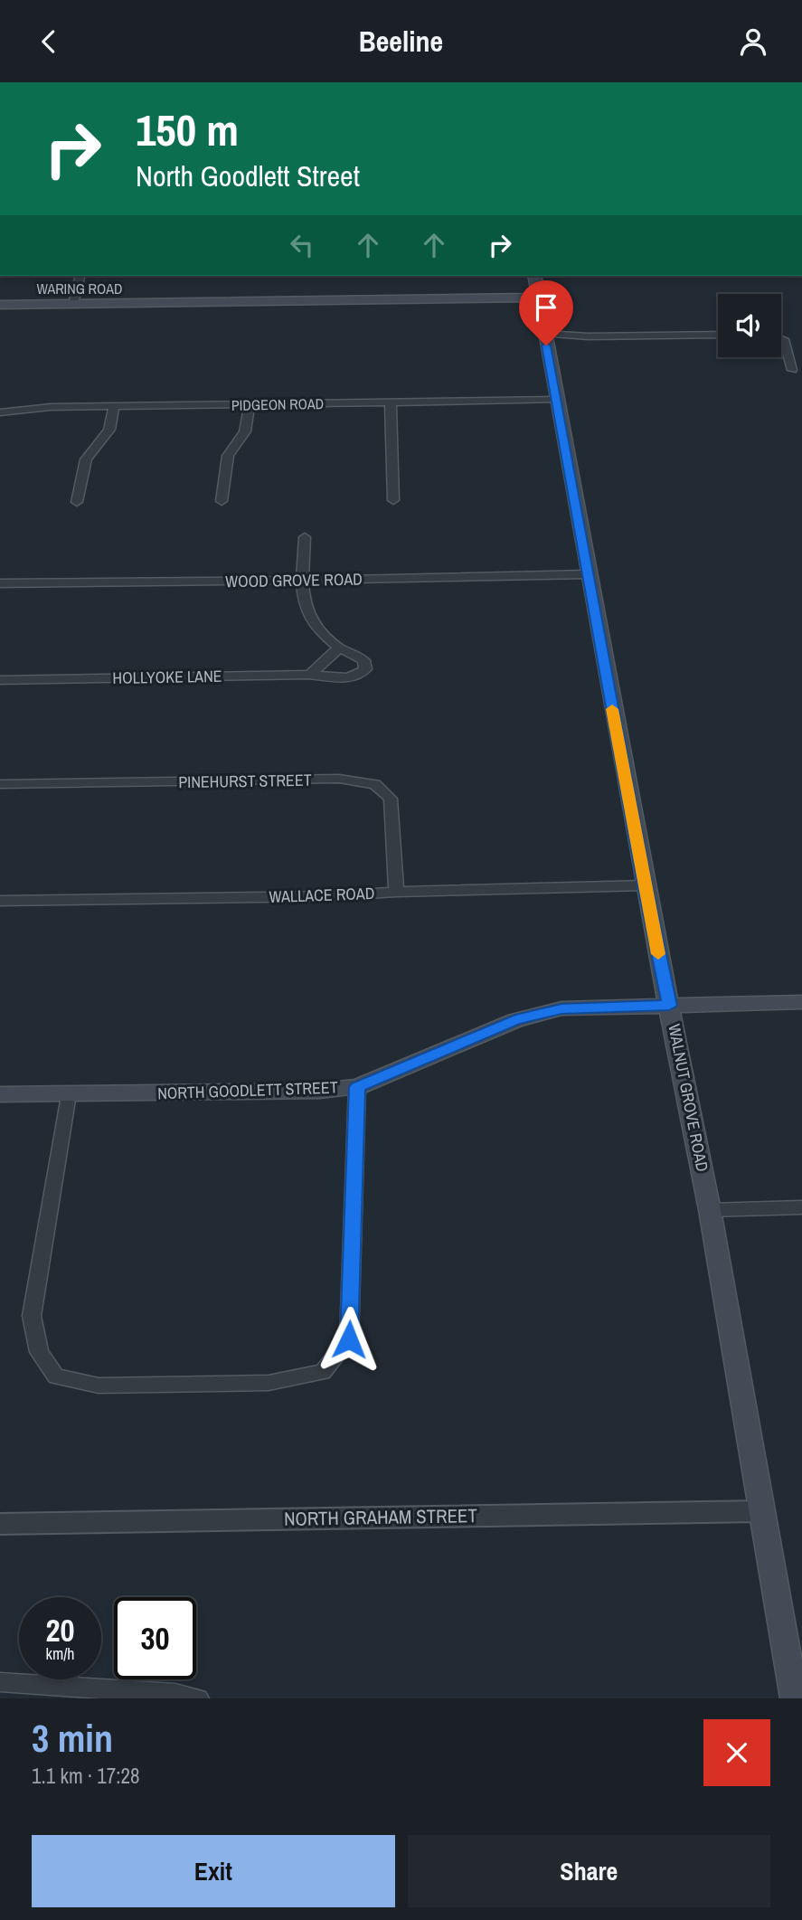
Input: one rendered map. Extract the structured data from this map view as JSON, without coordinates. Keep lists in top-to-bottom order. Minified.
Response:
{"streets":{"main road":["WARING ROAD","NORTH GOODLETT STREET","WALNUT GROVE ROAD"],"street":["PIDGEON ROAD","WOOD GROVE ROAD","HOLLYOKE LANE","PINEHURST STREET","WALLACE ROAD","NORTH GRAHAM STREET"]},"crossings":[["WARING ROAD","WALNUT GROVE ROAD"],["PIDGEON ROAD","WALNUT GROVE ROAD"],["WOOD GROVE ROAD","WALNUT GROVE ROAD"],["PINEHURST STREET","WALLACE ROAD"],["WALLACE ROAD","WALNUT GROVE ROAD"],["NORTH GOODLETT STREET","WALNUT GROVE ROAD"],["WALNUT GROVE ROAD","NORTH GRAHAM STREET"]],"page":{"header":"Beeline","turn":["150 m","North Goodlett Street"],"speed":"20 km/h","limit":"30","heading":["3 min","1.1 km · 17:28"],"buttons":["Exit","Share"]}}
